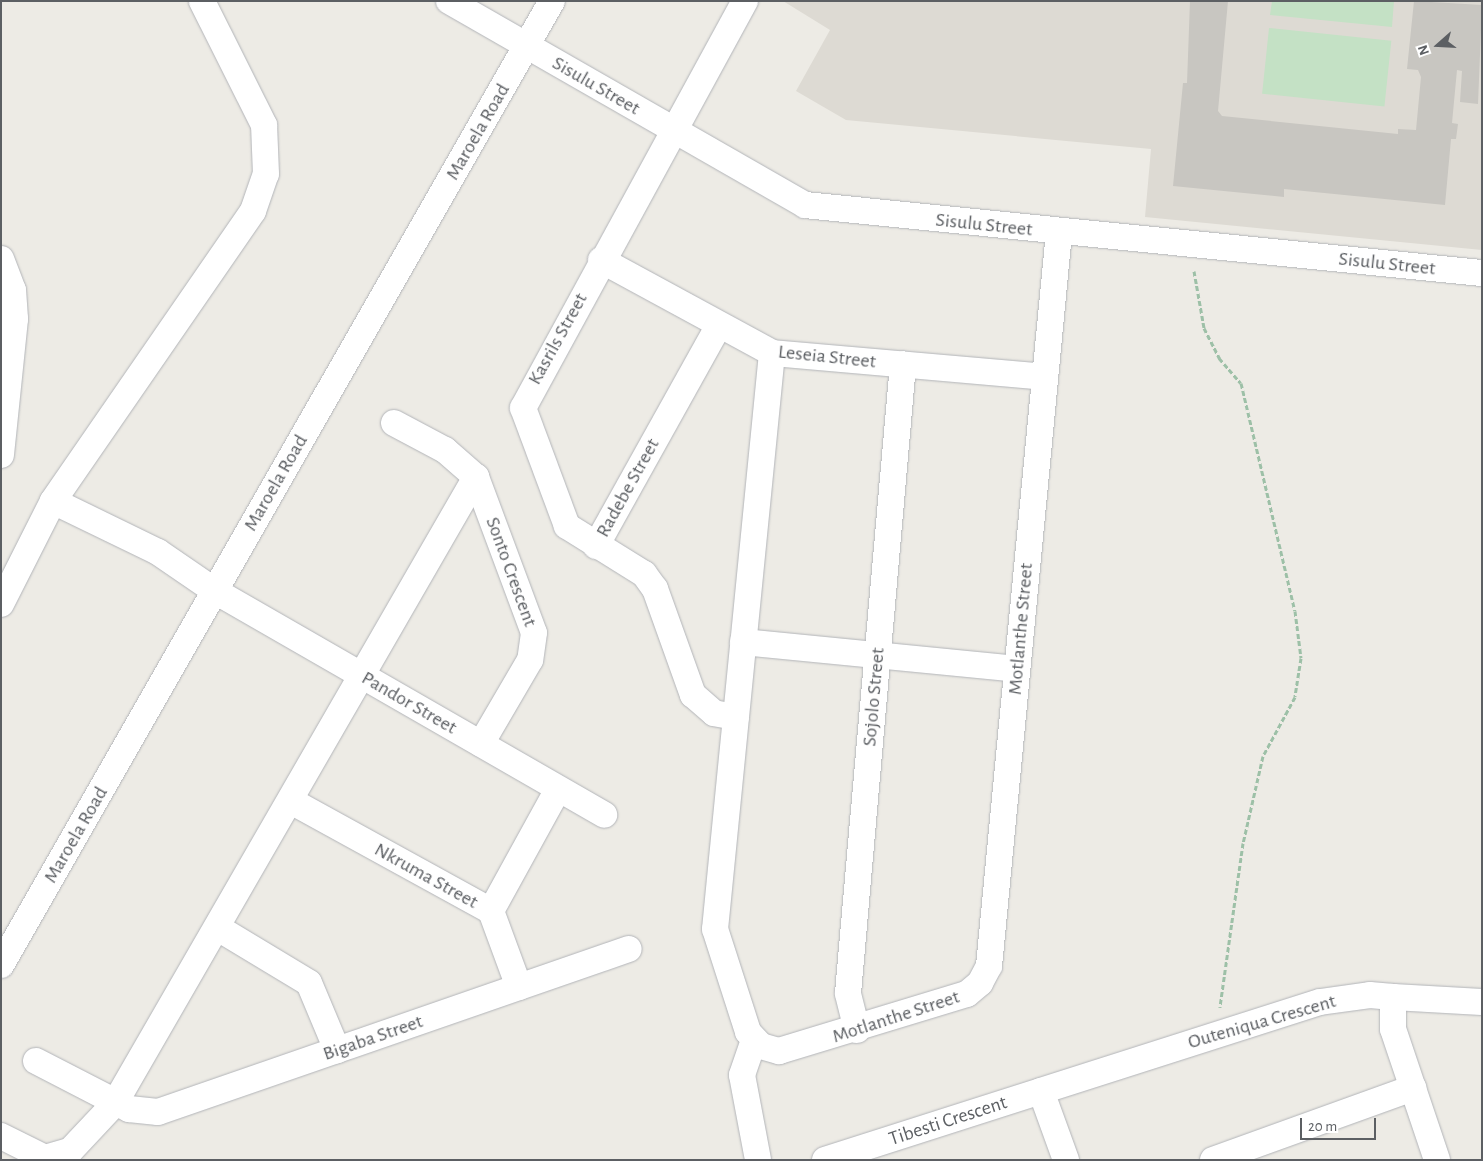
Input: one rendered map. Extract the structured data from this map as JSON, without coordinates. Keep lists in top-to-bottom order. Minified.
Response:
{"streets":{"street":["Sisulu Street","Maroela Road","Kasrils Street","Leseia Street","Radebe Street","Sonto Crescent","Motlanthe Street","Sojolo Street","Pandor Street","Nkruma Street","Outeniqua Crescent","Bigaba Street","Tibesti Crescent"]},"crossings":[["Sisulu Street","Maroela Road"],["Sisulu Street","Kasrils Street"],["Sisulu Street","Motlanthe Street"],["Maroela Road","Pandor Street"],["Kasrils Street","Leseia Street"],["Kasrils Street","Radebe Street"],["Leseia Street","Radebe Street"],["Leseia Street","Motlanthe Street"],["Leseia Street","Sojolo Street"],["Sonto Crescent","Pandor Street"],["Motlanthe Street","Sojolo Street"],["Nkruma Street","Bigaba Street"],["Outeniqua Crescent","Tibesti Crescent"]],"scale_bar":"20 m","north":"left"}
